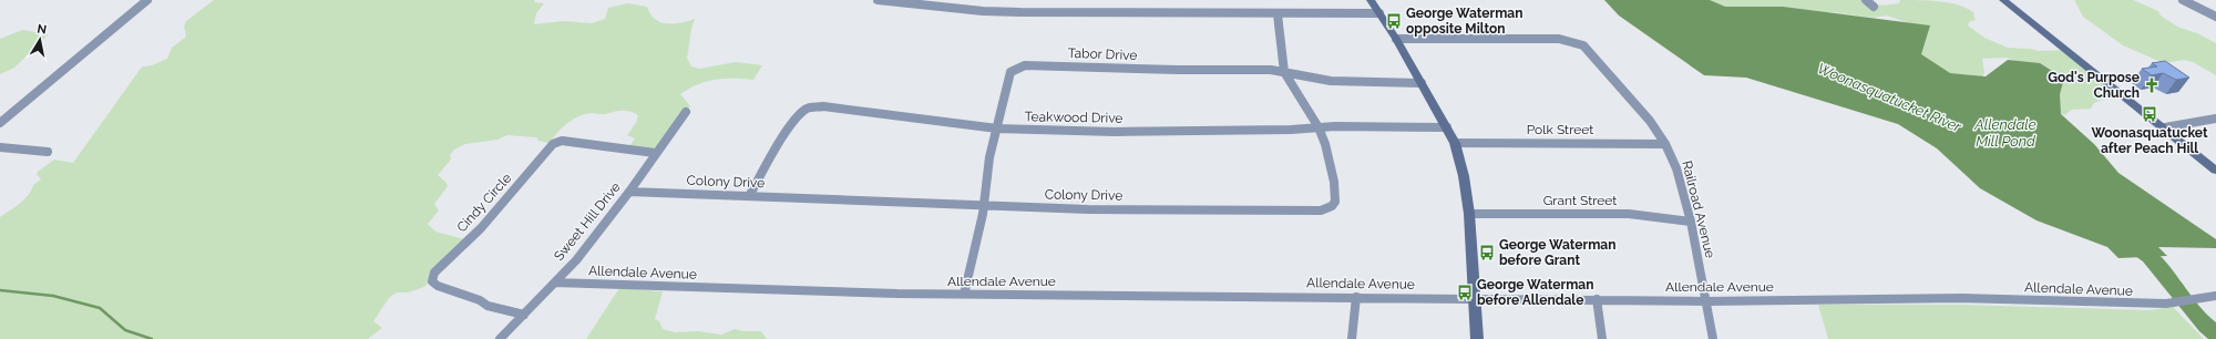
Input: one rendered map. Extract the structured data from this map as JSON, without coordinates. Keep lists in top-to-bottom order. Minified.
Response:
{"streets":{"street":["Tabor Drive","Teakwood Drive","Polk Street","Colony Drive","Grant Street","Cindy Circle","Railroad Avenue","Sweet Hill Drive","Allendale Avenue"]},"crossings":[["Tabor Drive","Teakwood Drive"],["Tabor Drive","Colony Drive"],["Tabor Drive","Allendale Avenue"],["Teakwood Drive","Colony Drive"],["Polk Street","Railroad Avenue"],["Colony Drive","Sweet Hill Drive"],["Grant Street","Railroad Avenue"],["Cindy Circle","Sweet Hill Drive"],["Railroad Avenue","Allendale Avenue"],["Sweet Hill Drive","Allendale Avenue"]],"water":["Woonasquatucket River","Allendale Mill Pond"],"places":{"bus stop":["George Waterman opposite Milton","Woonasquatucket after Peach Hill","George Waterman before Grant","George Waterman before Allendale"],"church":["God's Purpose Church"]},"north":"top"}
